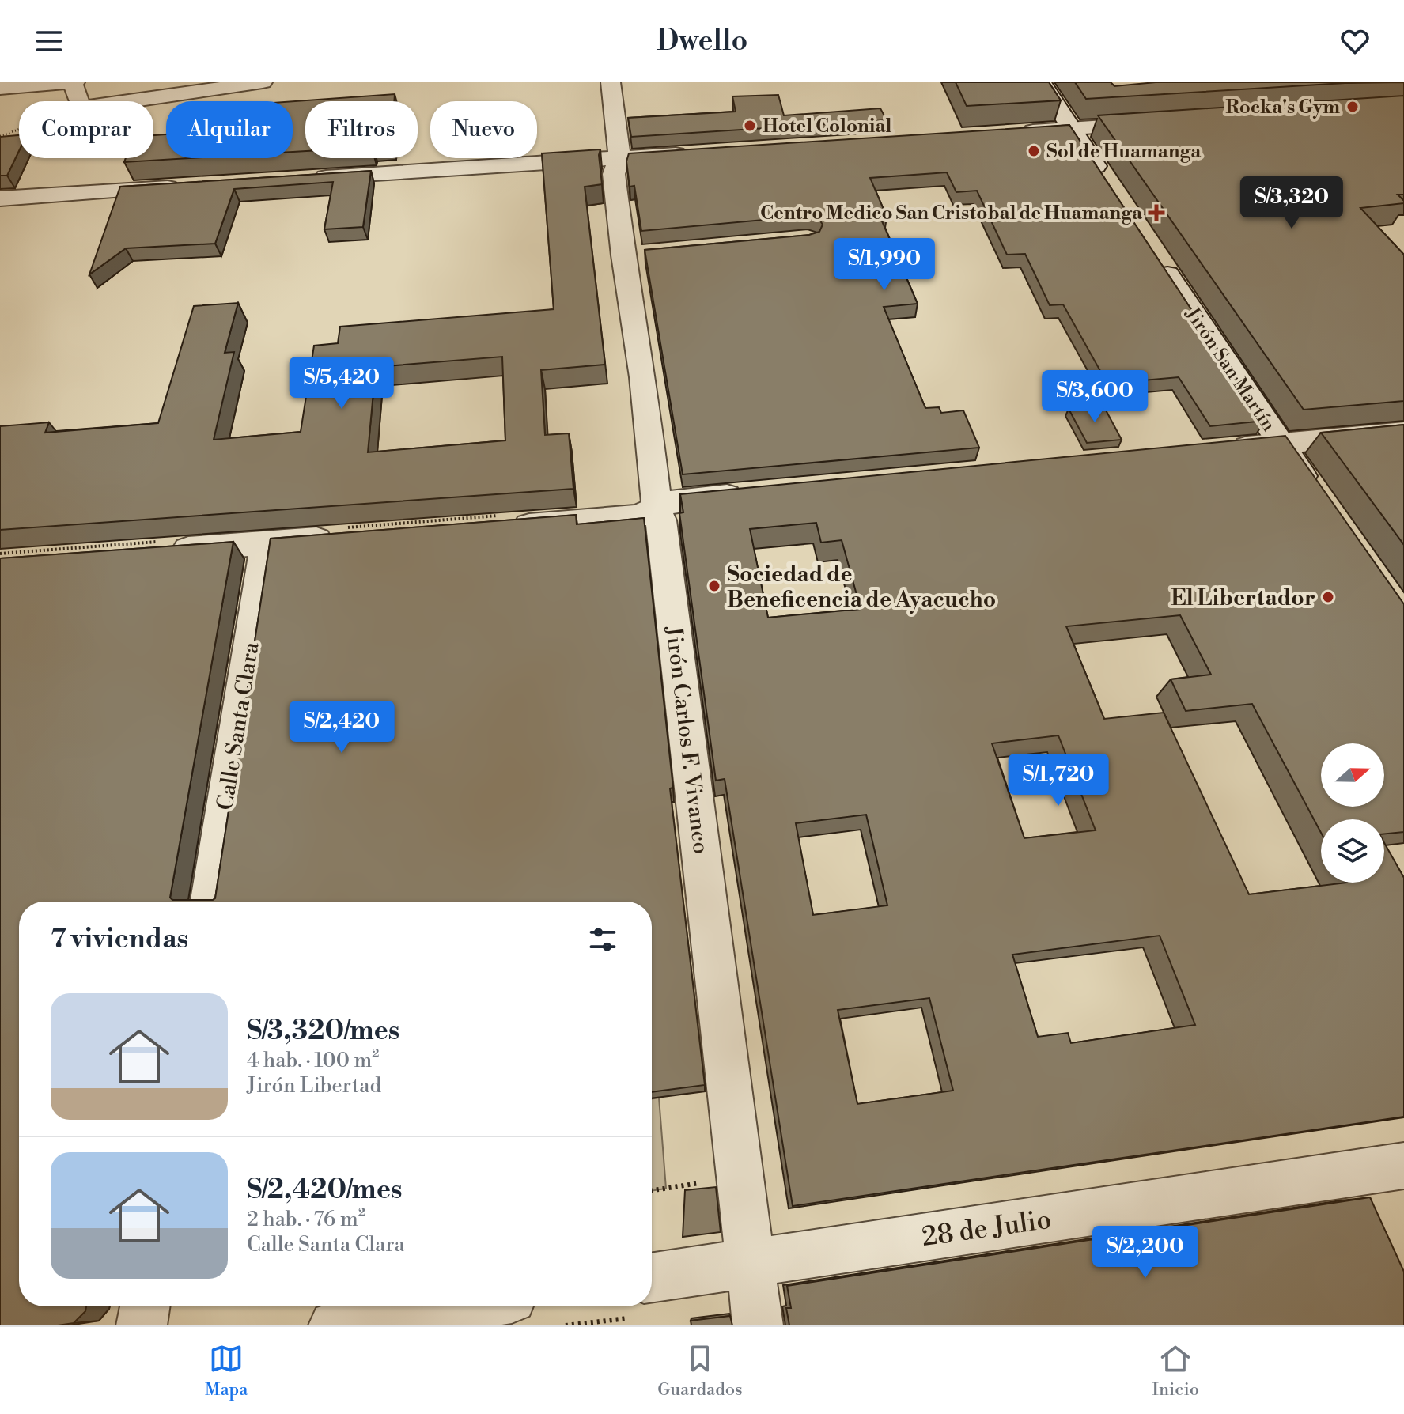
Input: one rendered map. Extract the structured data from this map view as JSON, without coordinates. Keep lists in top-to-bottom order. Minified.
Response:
{"streets":{"street":["Jirón San Martín","Calle Santa Clara","Jirón Carlos F. Vivanco","28 de Julio"]},"crossings":[["Jirón Carlos F. Vivanco","28 de Julio"]],"places":{"other":["Rocka's Gym","Hotel Colonial","Sol de Huamanga","Sociedad de Beneficencia de Ayacucho","El Libertador"],"health":["Centro Medico San Cristobal de Huamanga"]},"north":"right","page":{"header":"Dwello","chip":["Comprar","Alquilar","Filtros","Nuevo"],"price":["S/3,320","S/1,990","S/5,420","S/3,600","S/2,420","S/1,720","S/2,200"],"heading":"7 viviendas","list":[{"name":"S/3,320/mes","note":"4 hab. · 100 m² · Jirón Libertad"},{"name":"S/2,420/mes","note":"2 hab. · 76 m² · Calle Santa Clara"}],"tabs":["Mapa","Guardados","Inicio"]}}
